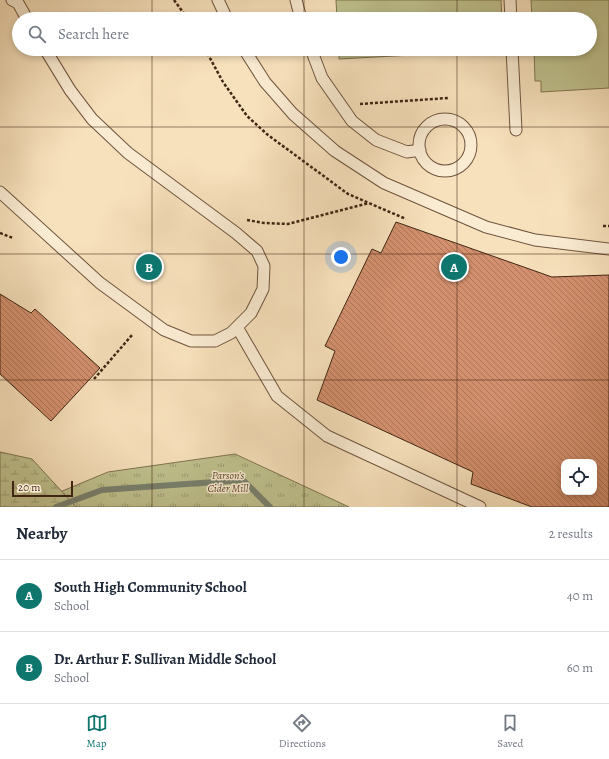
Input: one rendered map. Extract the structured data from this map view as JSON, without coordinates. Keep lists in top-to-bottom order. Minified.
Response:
{"parks":["Parson's Cider Mill"],"scale_bar":"20 m","page":{"search":"Search here","pins":["A","B"],"scale":"20 m","heading":["Nearby","2 results"],"list":[{"mark":"A","name":"South High Community School","note":"School","value":"40 m"},{"mark":"B","name":"Dr. Arthur F. Sullivan Middle School","note":"School","value":"60 m"}],"nav":["Map","Directions","Saved"]}}
